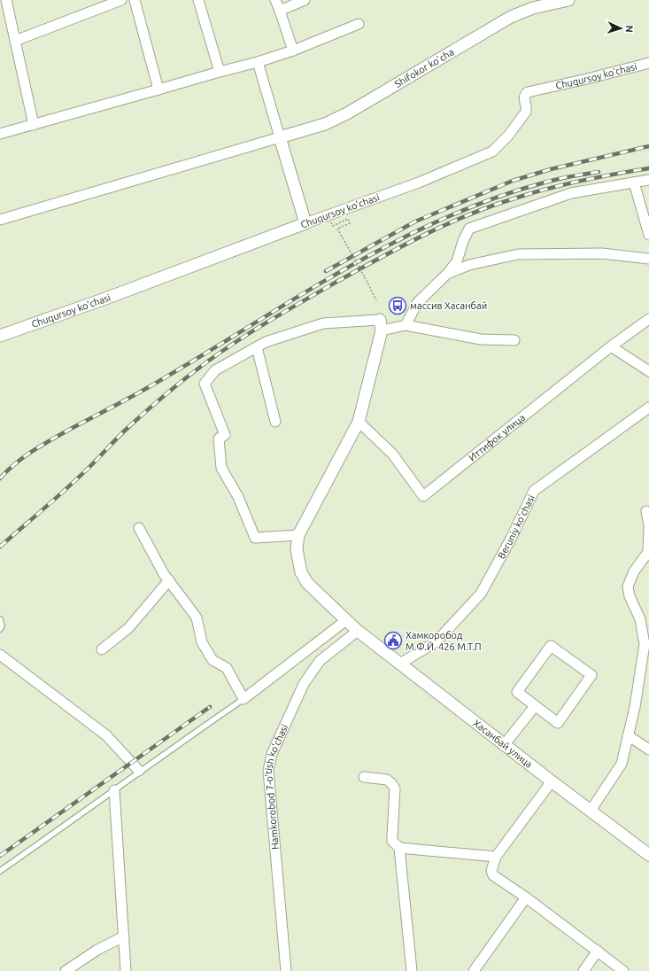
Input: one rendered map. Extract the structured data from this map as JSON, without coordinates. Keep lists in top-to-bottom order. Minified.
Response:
{"streets":{"street":["Shifokor ko'cha","Chuqursoy ko'chasi","Иттифок улица","Beruniy ko'chasi","Хасанбай улица","Hamkorobod 7-o'tish ko'chasi"]},"crossings":[["Beruniy ko'chasi","Хасанбай улица"],["Хасанбай улица","Hamkorobod 7-o'tish ko'chasi"]],"places":{"bus stop":["массив Хасанбай"],"public building":["Хамкоробод М.Ф.Й. 426 М.Т.П"]},"north":"right"}
